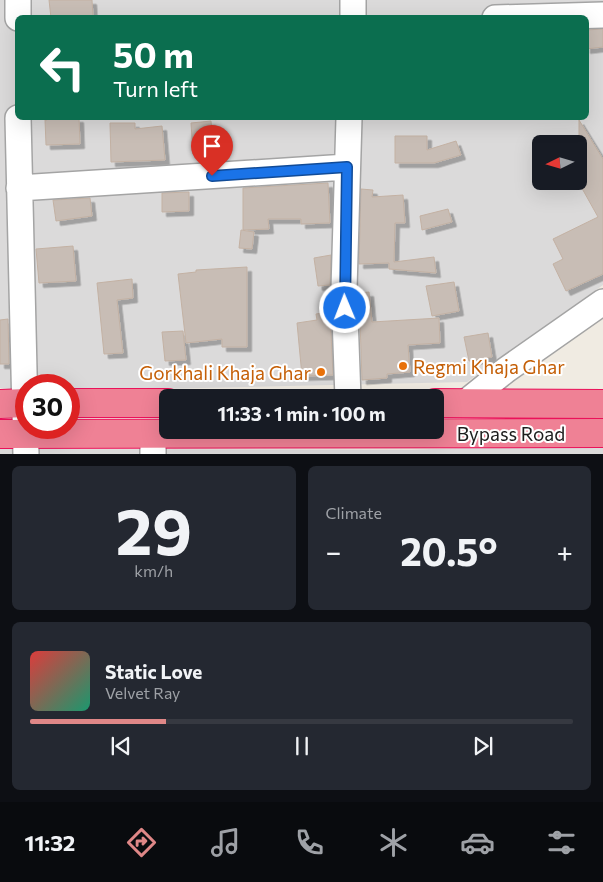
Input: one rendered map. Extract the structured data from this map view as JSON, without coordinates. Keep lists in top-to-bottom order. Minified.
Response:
{"streets":{"highway":["Bypass Road"]},"places":["Regmi Khaja Ghar","Gorkhali Khaja Ghar"],"north":"left","page":{"turn":["50 m","Turn left"],"limit":"30","trip":"11:33 · 1 min · 100 m","tile":[["29","km/h"],"Climate"],"heat":["−","20.5°","+"],"song":["Static Love","Velvet Ray"],"tabs":"11:32"}}
